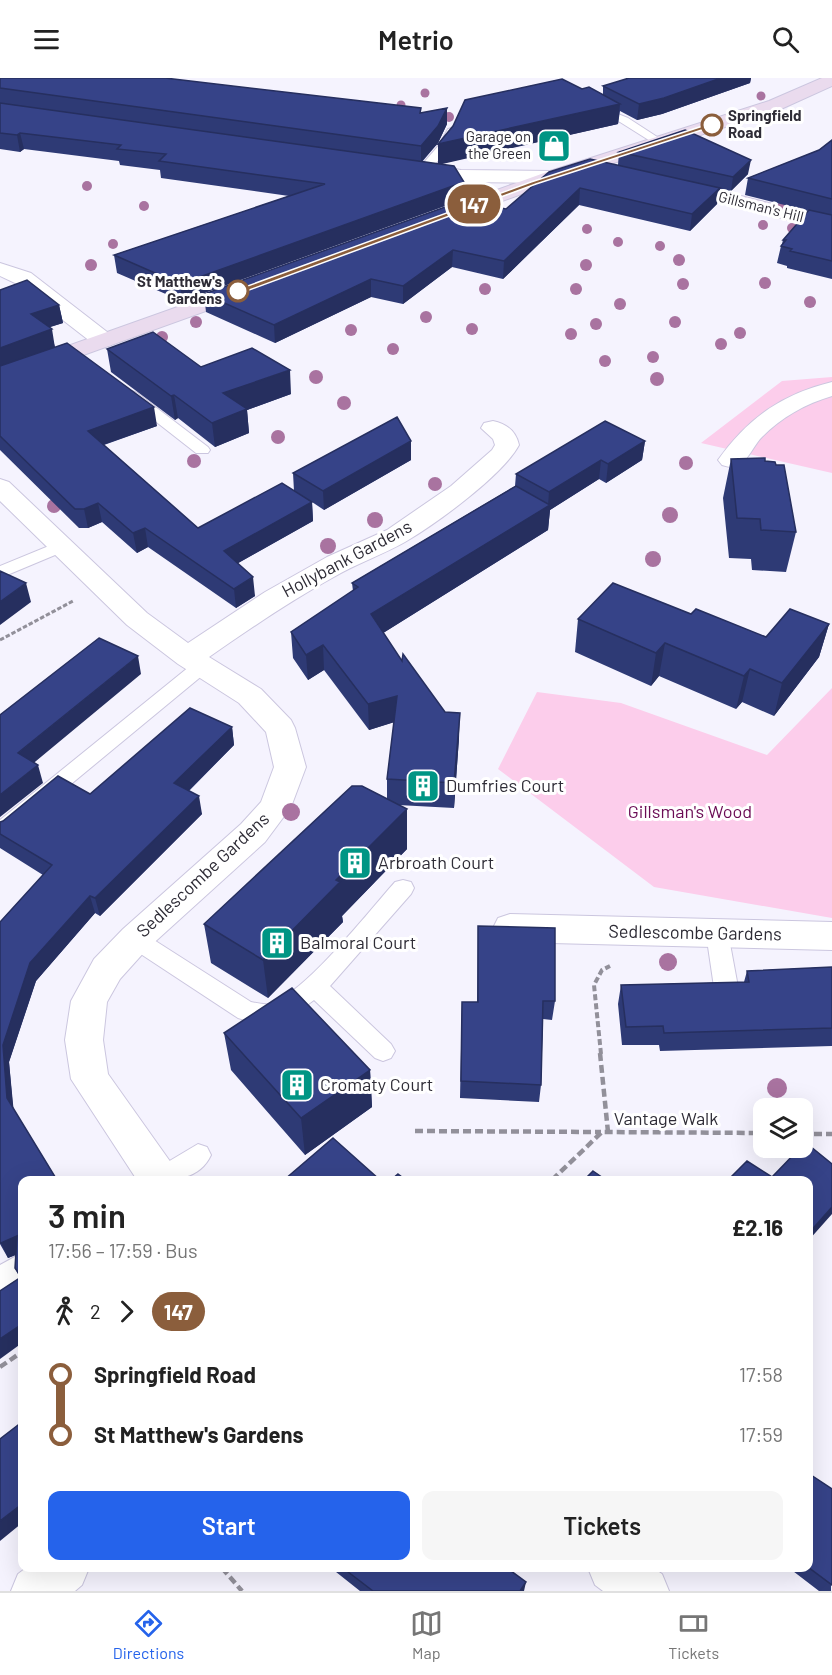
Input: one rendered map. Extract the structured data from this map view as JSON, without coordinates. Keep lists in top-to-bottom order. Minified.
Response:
{"streets":{"street":["Gillsman's Hill","Hollybank Gardens","Sedlescombe Gardens"],"path":["Vantage Walk"]},"crossings":[["Hollybank Gardens","Sedlescombe Gardens"]],"parks":["Gillsman's Wood"],"places":{"other":["Springfield Road","St Matthew's Gardens"],"shop":["Garage on the Green"],"building":["Dumfries Court","Arbroath Court","Balmoral Court","Cromaty Court"]},"lines":["bus line 147"],"page":{"header":"Metrio","on_map":"147","heading":["3 min","17:56 – 17:59 · Bus","£2.16"],"legs":["2","147"],"list":[{"name":"Springfield Road","value":"17:58"},{"name":"St Matthew's Gardens","value":"17:59"}],"buttons":["Start","Tickets"],"tabs":["Directions","Map","Tickets"]}}
